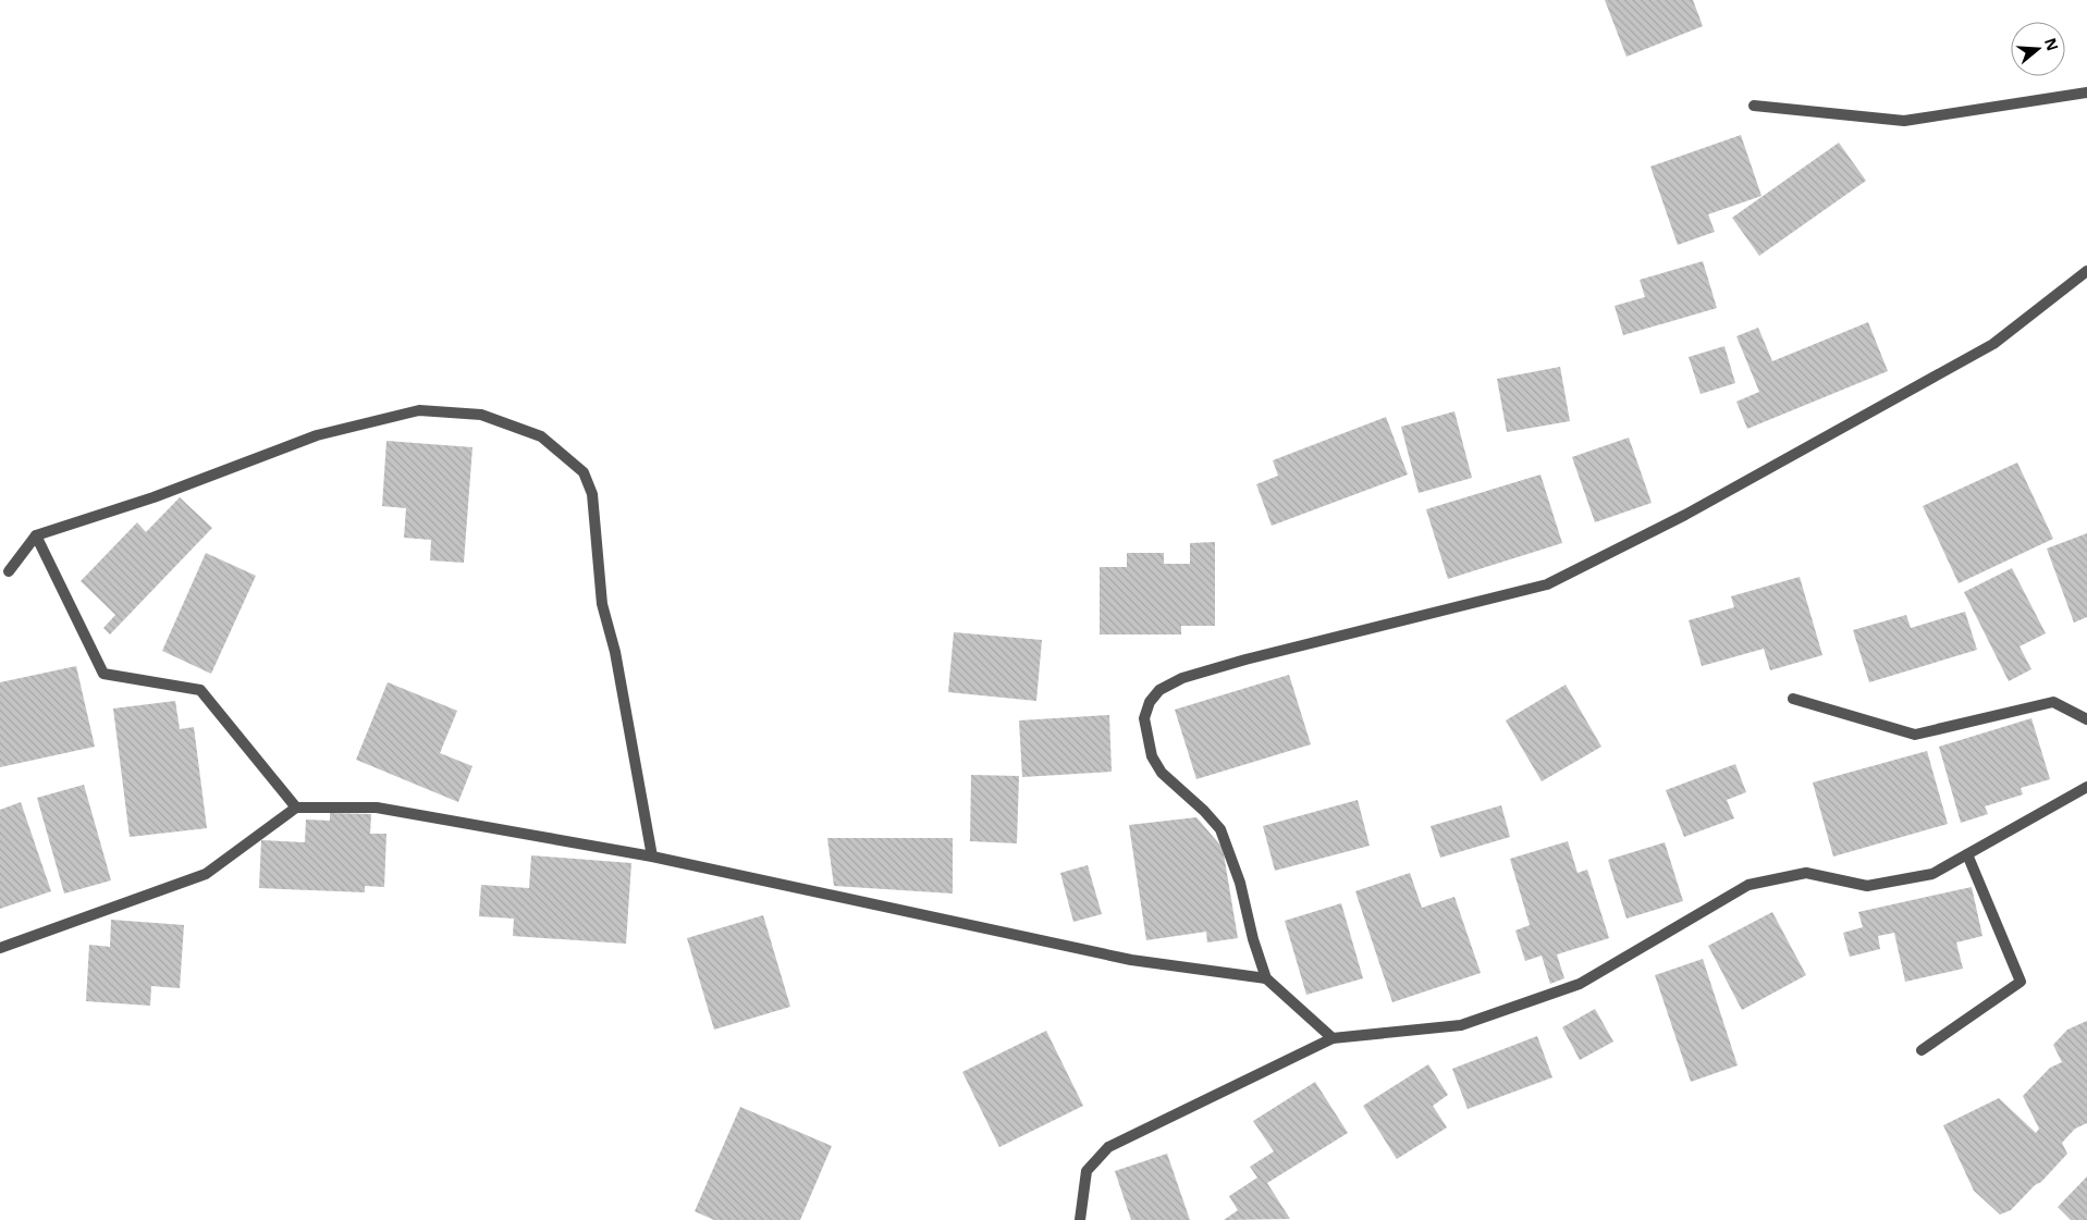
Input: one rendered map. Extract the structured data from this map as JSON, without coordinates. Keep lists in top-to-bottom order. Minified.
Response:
{"north":"right"}
